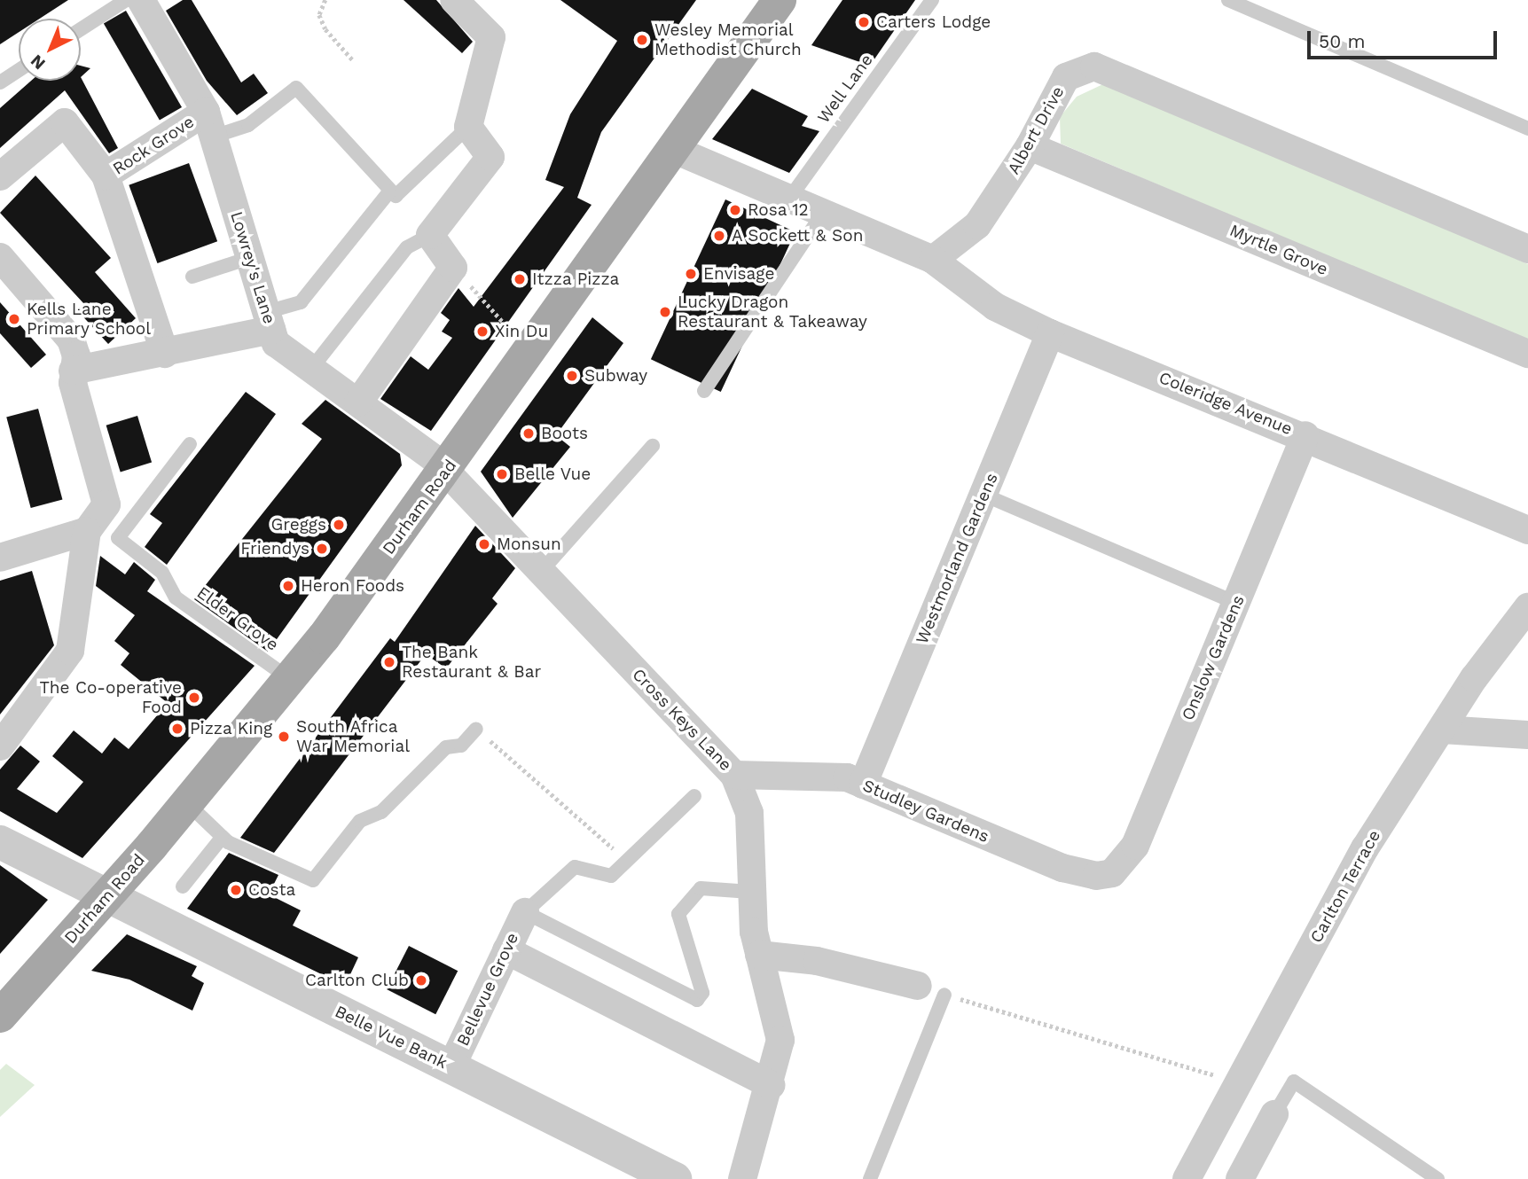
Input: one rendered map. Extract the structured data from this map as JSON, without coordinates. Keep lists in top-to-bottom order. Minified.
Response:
{"streets":{"main road":["Durham Road"],"street":["Albert Drive","Rock Grove","Myrtle Grove","Lowrey's Lane","Coleridge Avenue","Westmorland Gardens","Onslow Gardens","Cross Keys Lane","Studley Gardens","Carlton Terrace","Bellevue Grove","Belle Vue Bank"],"lane":["Well Lane","Elder Grove"]},"crossings":[["Albert Drive","Myrtle Grove"],["Albert Drive","Coleridge Avenue"],["Rock Grove","Lowrey's Lane"],["Lowrey's Lane","Durham Road"],["Lowrey's Lane","Cross Keys Lane"],["Coleridge Avenue","Westmorland Gardens"],["Coleridge Avenue","Onslow Gardens"],["Durham Road","Elder Grove"],["Durham Road","Cross Keys Lane"],["Durham Road","Belle Vue Bank"],["Westmorland Gardens","Studley Gardens"],["Onslow Gardens","Studley Gardens"],["Cross Keys Lane","Studley Gardens"],["Bellevue Grove","Belle Vue Bank"]],"places":["Carters Lodge","Wesley Memorial Methodist Church","Rosa 12","A Sockett & Son","Envisage","Itzza Pizza","Lucky Dragon Restaurant & Takeaway","Kells Lane Primary School","Xin Du","Subway","Boots","Belle Vue","Greggs","Monsun","Friendys","Heron Foods","The Bank Restaurant & Bar","The Co-operative Food","Pizza King","South Africa War Memorial","Costa","Carlton Club"],"scale_bar":"50 m","north":"bottom left"}
